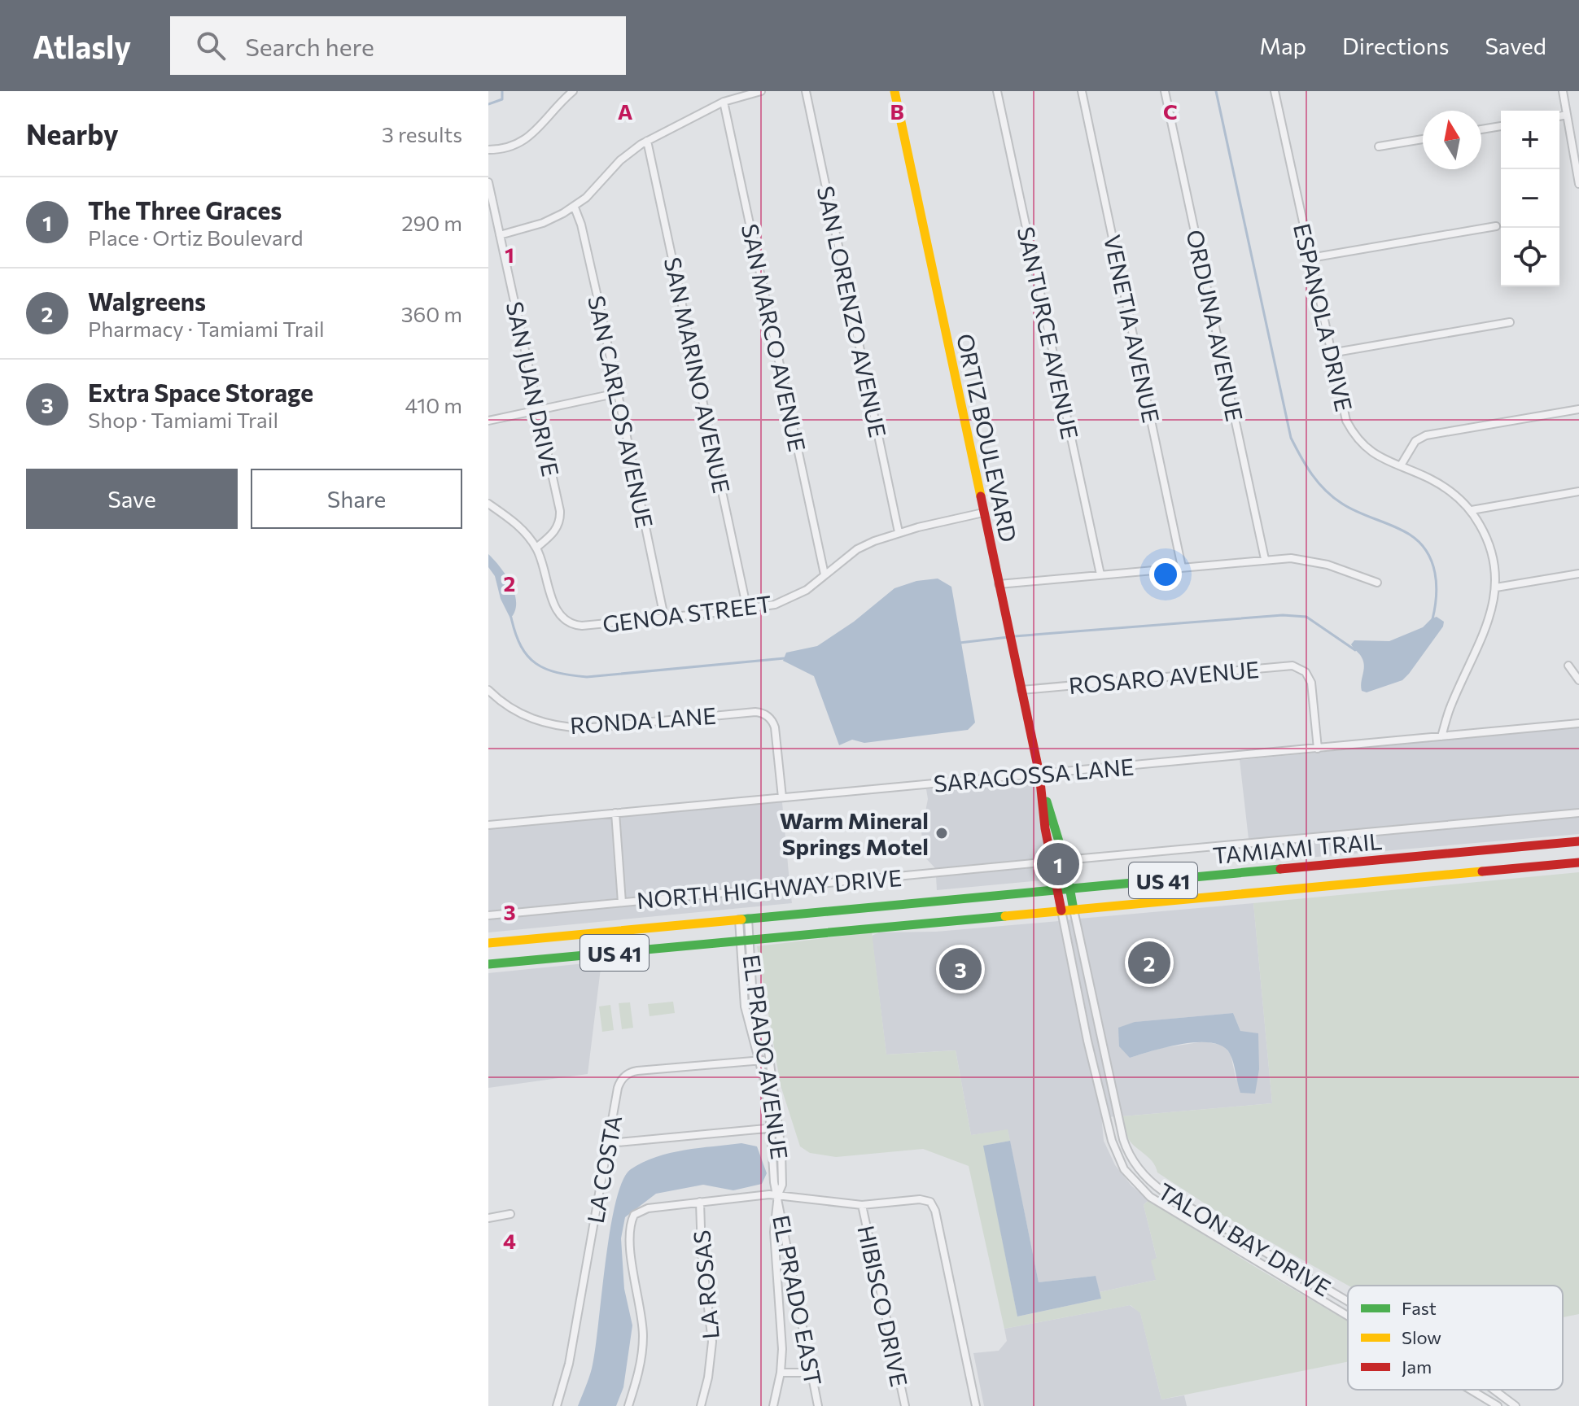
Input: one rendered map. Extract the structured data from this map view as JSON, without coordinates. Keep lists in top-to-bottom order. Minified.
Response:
{"streets":{"main road":["ORTIZ BOULEVARD","TAMIAMI TRAIL","US 41"],"street":["SAN LORENZO AVENUE","ESPANOLA DRIVE","ORDUNA AVENUE","VENETIA AVENUE","SANTURCE AVENUE","SAN MARCO AVENUE","SAN MARINO AVENUE","SAN JUAN DRIVE","SAN CARLOS AVENUE","GENOA STREET","ROSARO AVENUE","RONDA LANE","SARAGOSSA LANE","NORTH HIGHWAY DRIVE","EL PRADO AVENUE","LA COSTA","TALON BAY DRIVE","LA ROSAS","EL PRADO EAST","HIBISCO DRIVE"]},"crossings":[["SAN LORENZO AVENUE","GENOA STREET"],["ESPANOLA DRIVE","SARAGOSSA LANE"],["SAN MARCO AVENUE","GENOA STREET"],["SAN MARINO AVENUE","GENOA STREET"],["SAN JUAN DRIVE","GENOA STREET"],["SAN CARLOS AVENUE","GENOA STREET"],["ORTIZ BOULEVARD","GENOA STREET"],["ORTIZ BOULEVARD","ROSARO AVENUE"],["ORTIZ BOULEVARD","SARAGOSSA LANE"],["ORTIZ BOULEVARD","TAMIAMI TRAIL"],["ORTIZ BOULEVARD","NORTH HIGHWAY DRIVE"],["ORTIZ BOULEVARD","TALON BAY DRIVE"],["ROSARO AVENUE","SARAGOSSA LANE"],["RONDA LANE","SARAGOSSA LANE"],["TAMIAMI TRAIL","US 41"],["TAMIAMI TRAIL","EL PRADO AVENUE"],["TAMIAMI TRAIL","TALON BAY DRIVE"],["US 41","EL PRADO AVENUE"],["EL PRADO AVENUE","LA COSTA"],["EL PRADO AVENUE","EL PRADO EAST"]],"places":["Warm Mineral Springs Motel"],"legend":["Fast","Slow","Jam"],"north":"top","page":{"header":"Atlasly","search":"Search here","nav":["Map","Directions","Saved"],"heading":["Nearby","3 results"],"map_buttons":["+","−"],"list":[{"mark":"1","name":"The Three Graces","note":"Place · Ortiz Boulevard","value":"290 m"},{"mark":"2","name":"Walgreens","note":"Pharmacy · Tamiami Trail","value":"360 m"},{"mark":"3","name":"Extra Space Storage","note":"Shop · Tamiami Trail","value":"410 m"}],"buttons":["Save","Share"],"pins":["1","2","3"]},"grid":{"columns":["A","B","C"],"rows":["1","2","3","4"]}}
